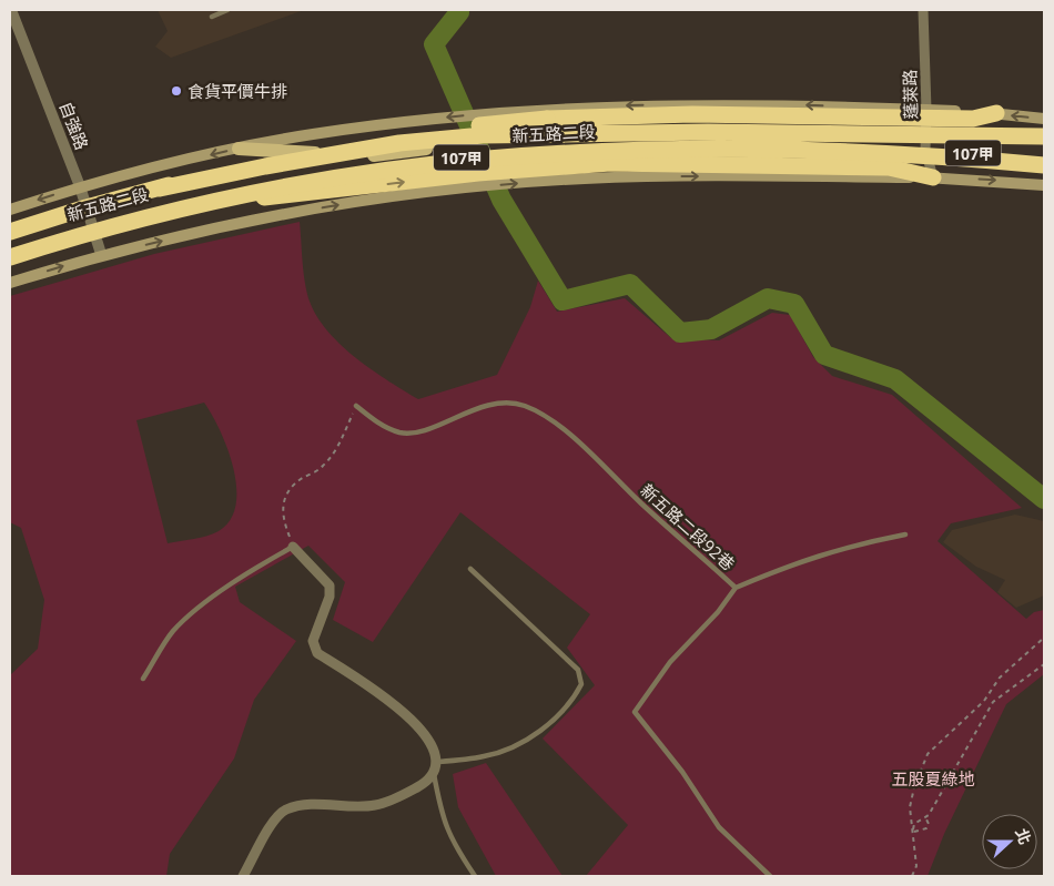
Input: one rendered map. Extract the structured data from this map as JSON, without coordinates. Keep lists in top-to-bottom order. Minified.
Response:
{"streets":{"main road":["新五路二段","107甲"],"street":["蓬萊路","自強路"],"lane":["新五路二段92巷"]},"crossings":[["蓬萊路","新五路二段"],["蓬萊路","107甲"],["自強路","新五路二段"],["自強路","107甲"]],"parks":["五股夏綠地"],"places":["食貨平價牛排"],"north":"right"}
